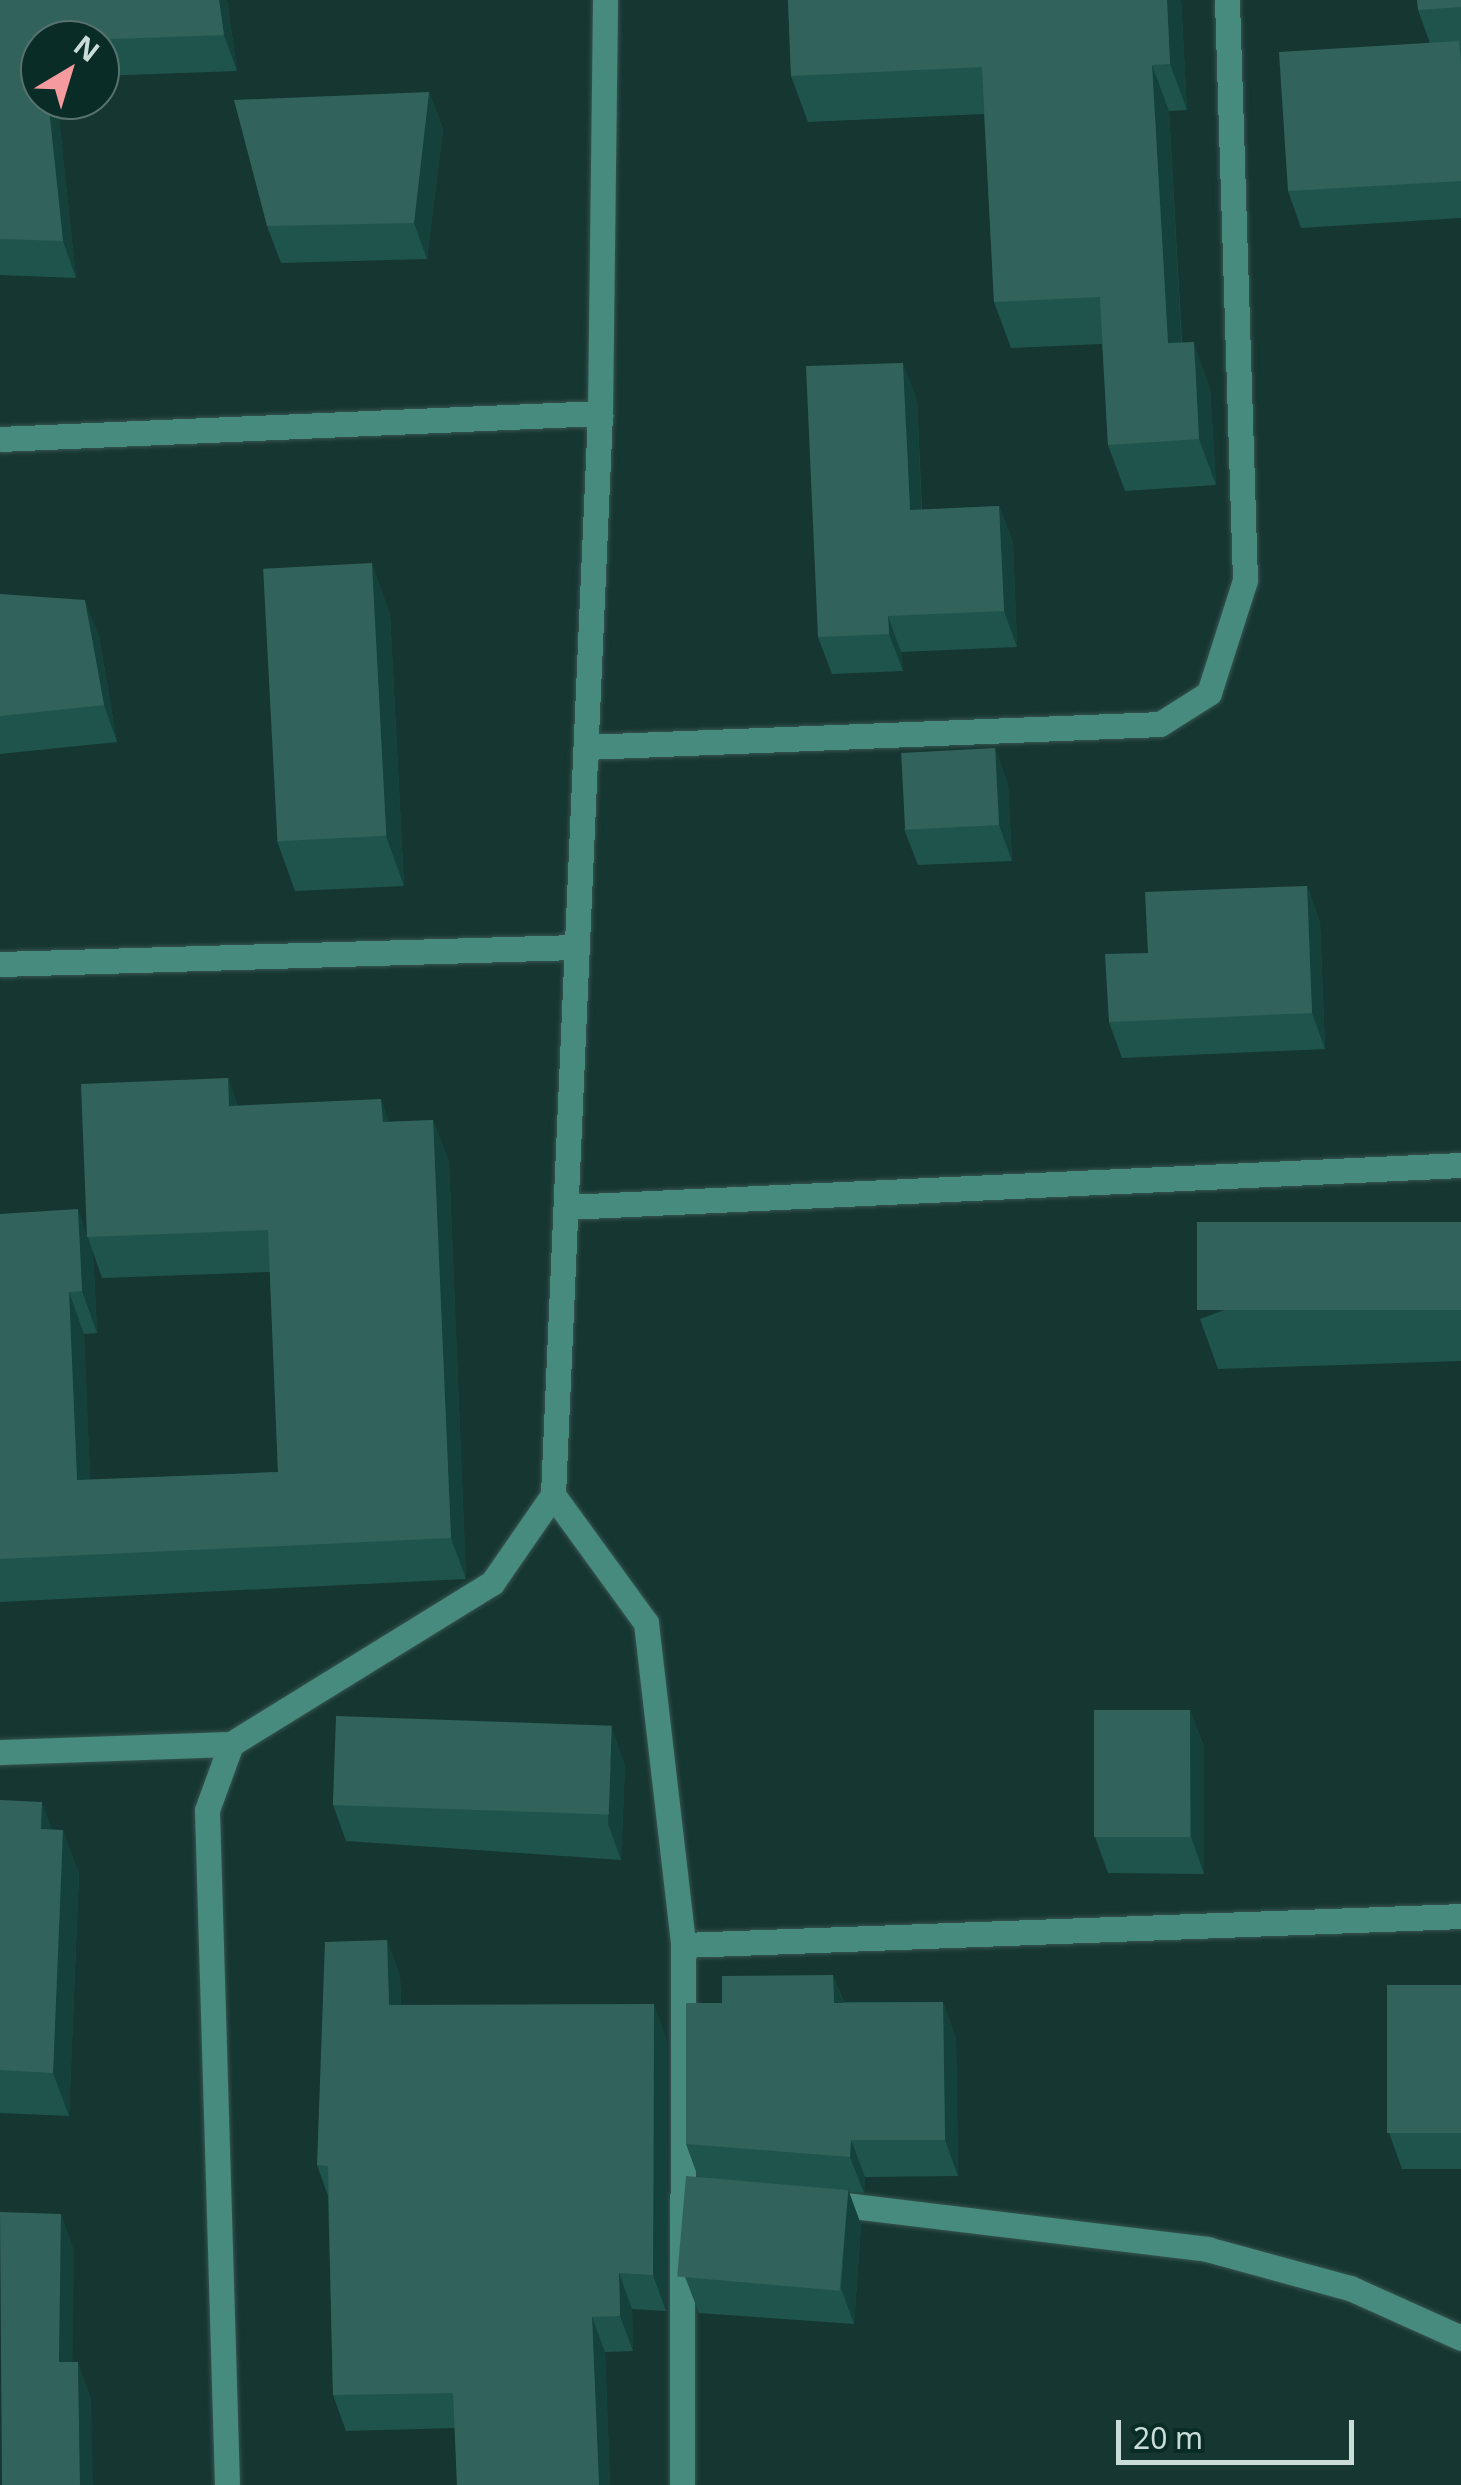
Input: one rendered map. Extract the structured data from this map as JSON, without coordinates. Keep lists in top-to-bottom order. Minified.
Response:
{"scale_bar":"20 m","north":"top right"}
